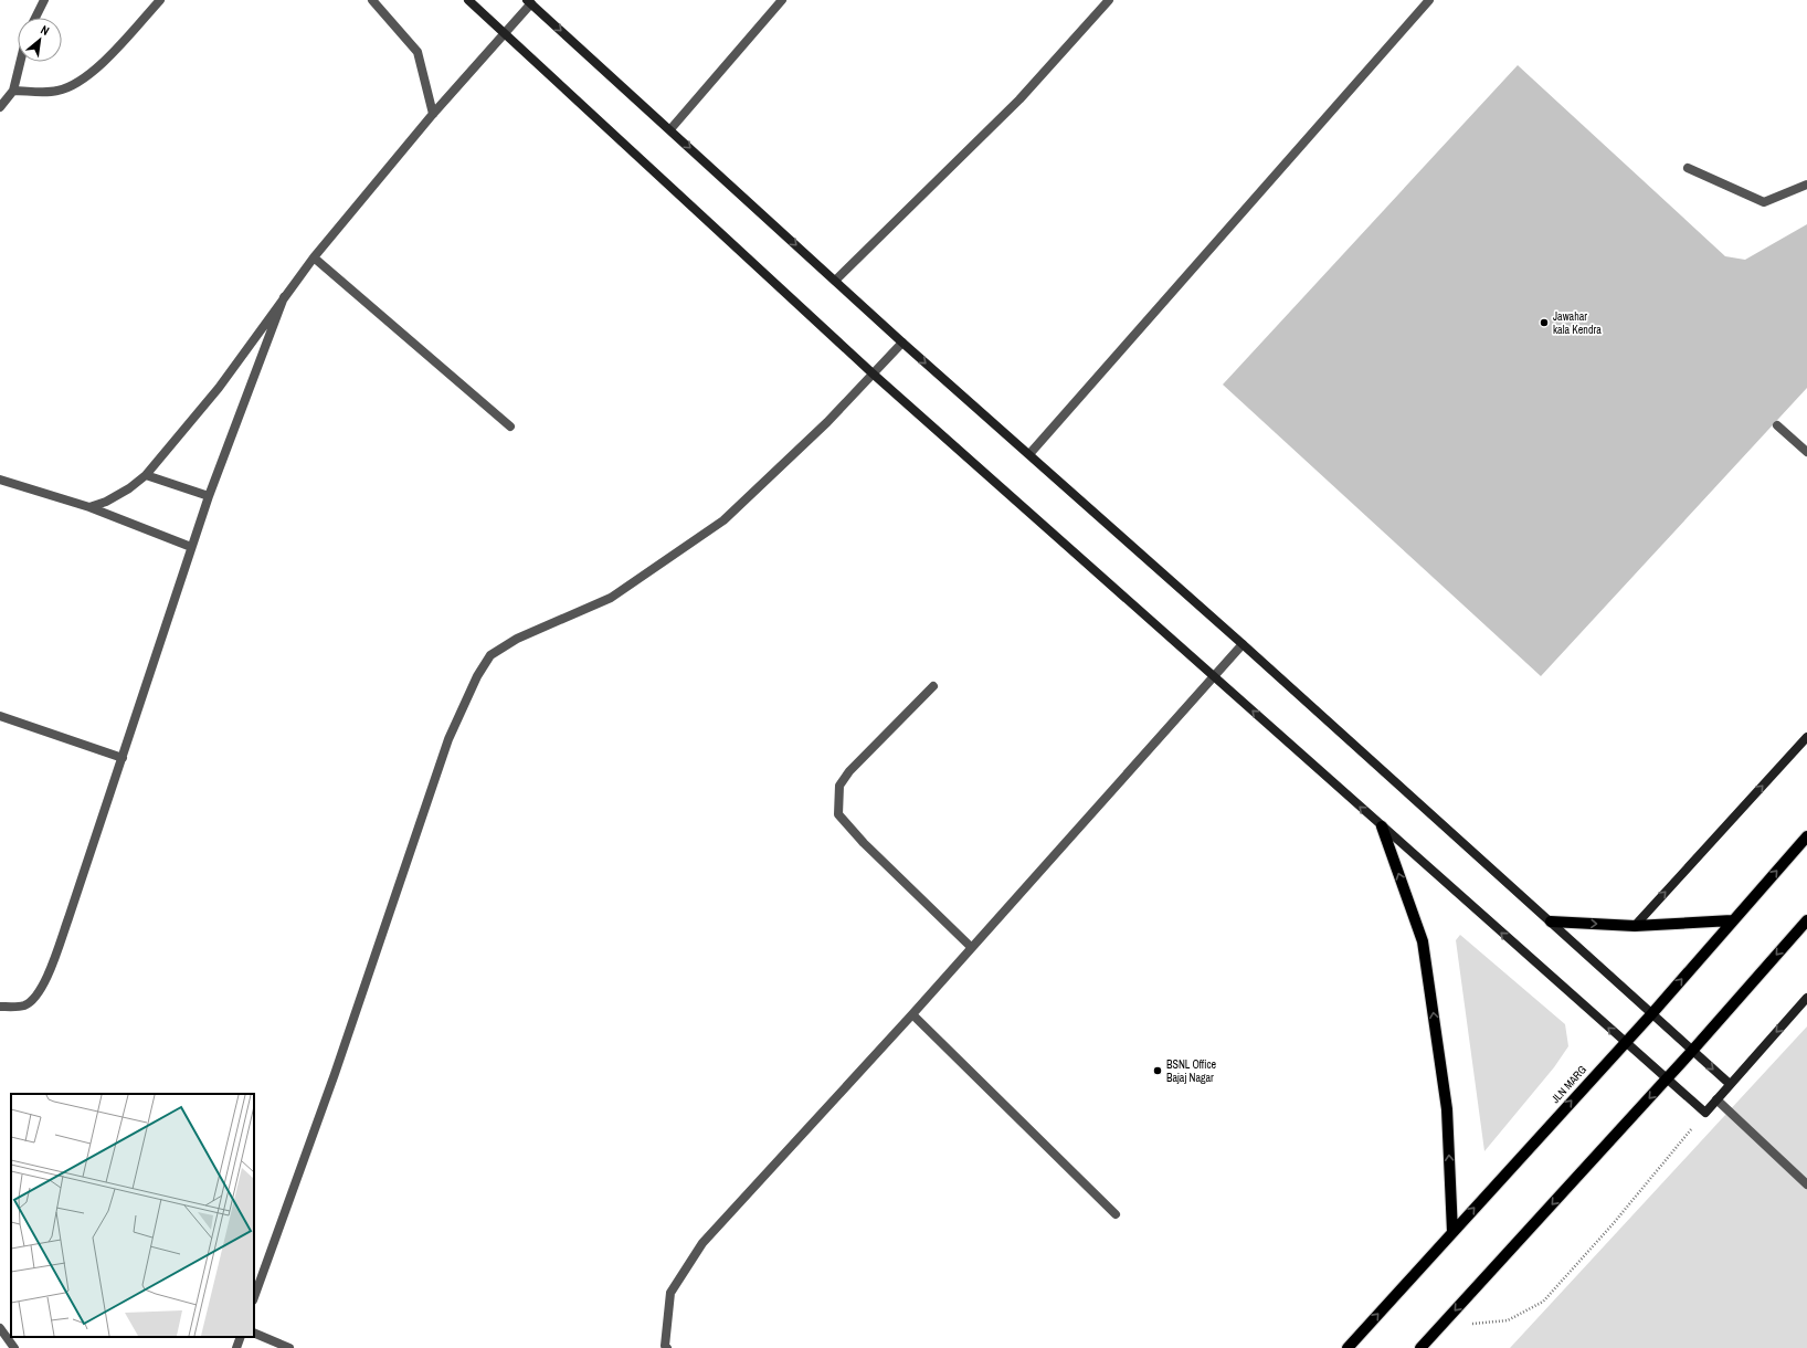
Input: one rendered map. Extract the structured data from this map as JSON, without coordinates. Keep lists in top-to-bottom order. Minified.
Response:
{"streets":{"main road":["JLN MARG"]},"places":["Jawahar kala Kendra","BSNL Office Bajaj Nagar"],"north":"top right"}
